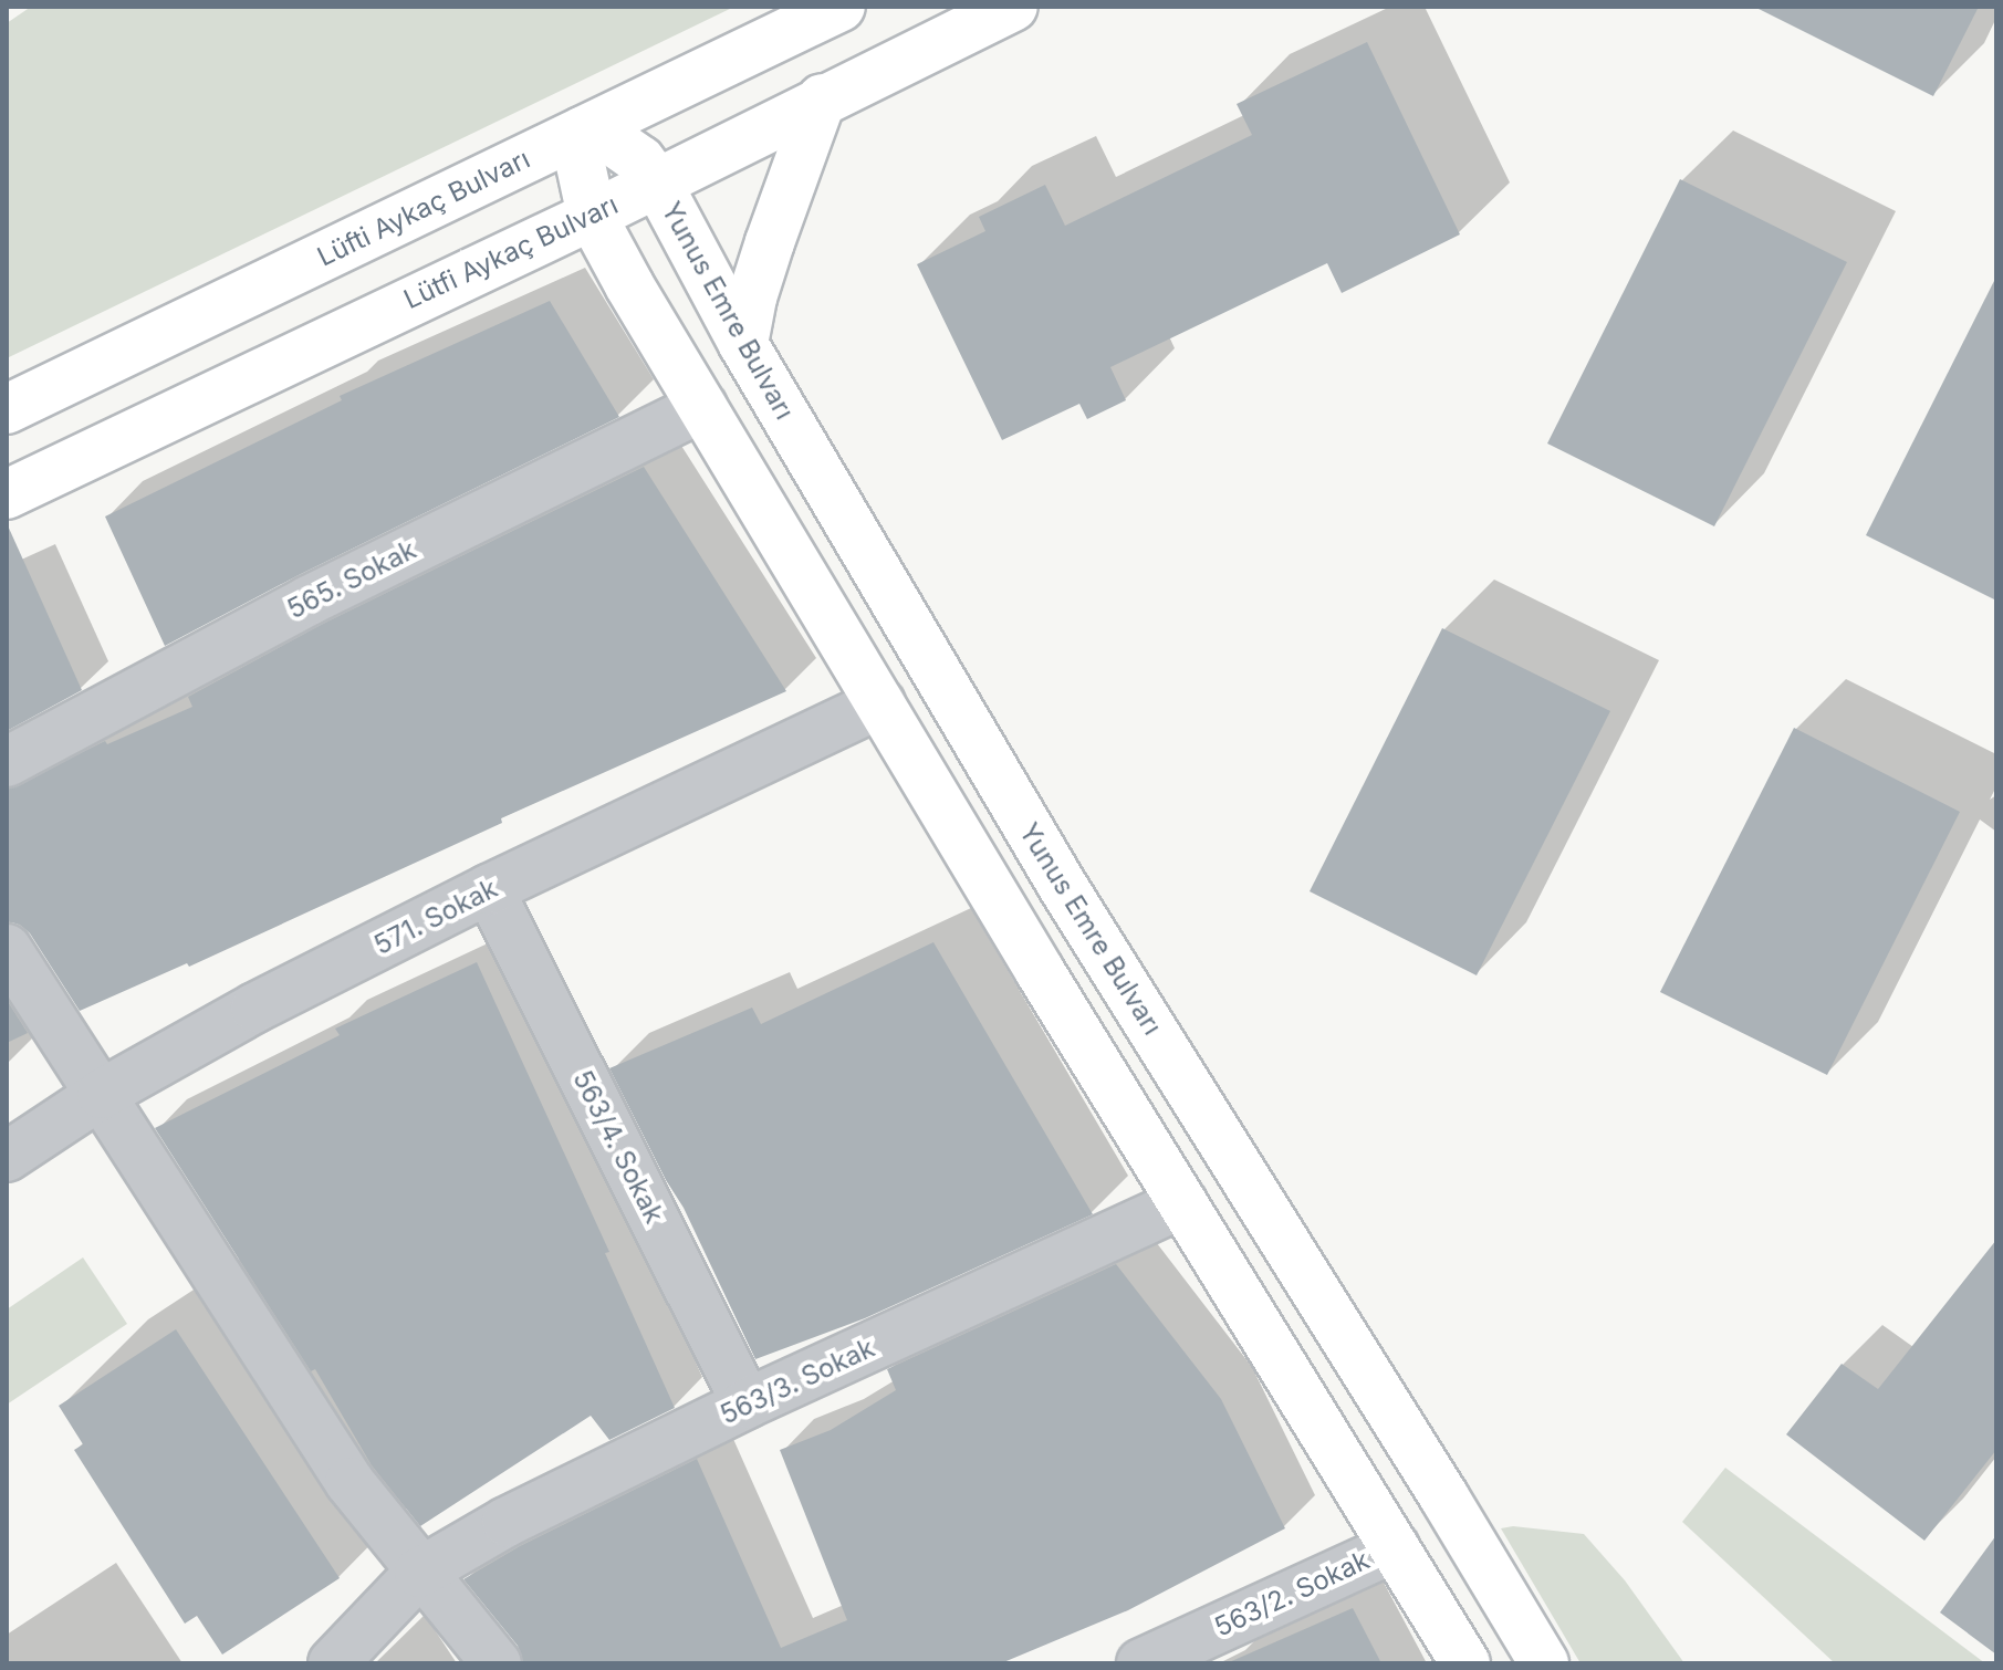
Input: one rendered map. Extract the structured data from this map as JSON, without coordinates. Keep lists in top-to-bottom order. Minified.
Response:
{"streets":{"main road":["Lüfti Aykaç Bulvarı","Lütfi Aykaç Bulvarı","Yunus Emre Bulvarı"],"street":["565. Sokak","571. Sokak","563/4. Sokak","563/3. Sokak","563/2. Sokak"]},"crossings":[["Lüfti Aykaç Bulvarı","Yunus Emre Bulvarı"],["Lütfi Aykaç Bulvarı","Yunus Emre Bulvarı"],["571. Sokak","563/4. Sokak"],["563/4. Sokak","563/3. Sokak"]]}
